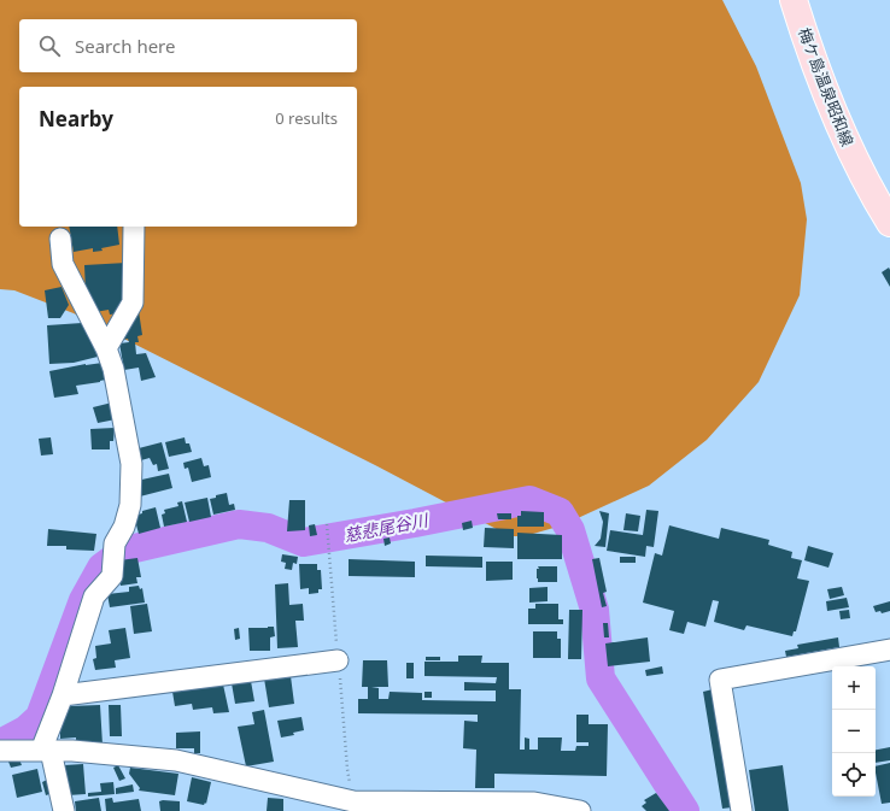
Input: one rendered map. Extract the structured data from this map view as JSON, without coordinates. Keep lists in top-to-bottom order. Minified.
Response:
{"streets":{"main road":["梅ケ島温泉昭和線"]},"water":["慈悲尾谷川"],"page":{"search":"Search here","heading":["Nearby","0 results"],"map_buttons":["+","−"]}}
